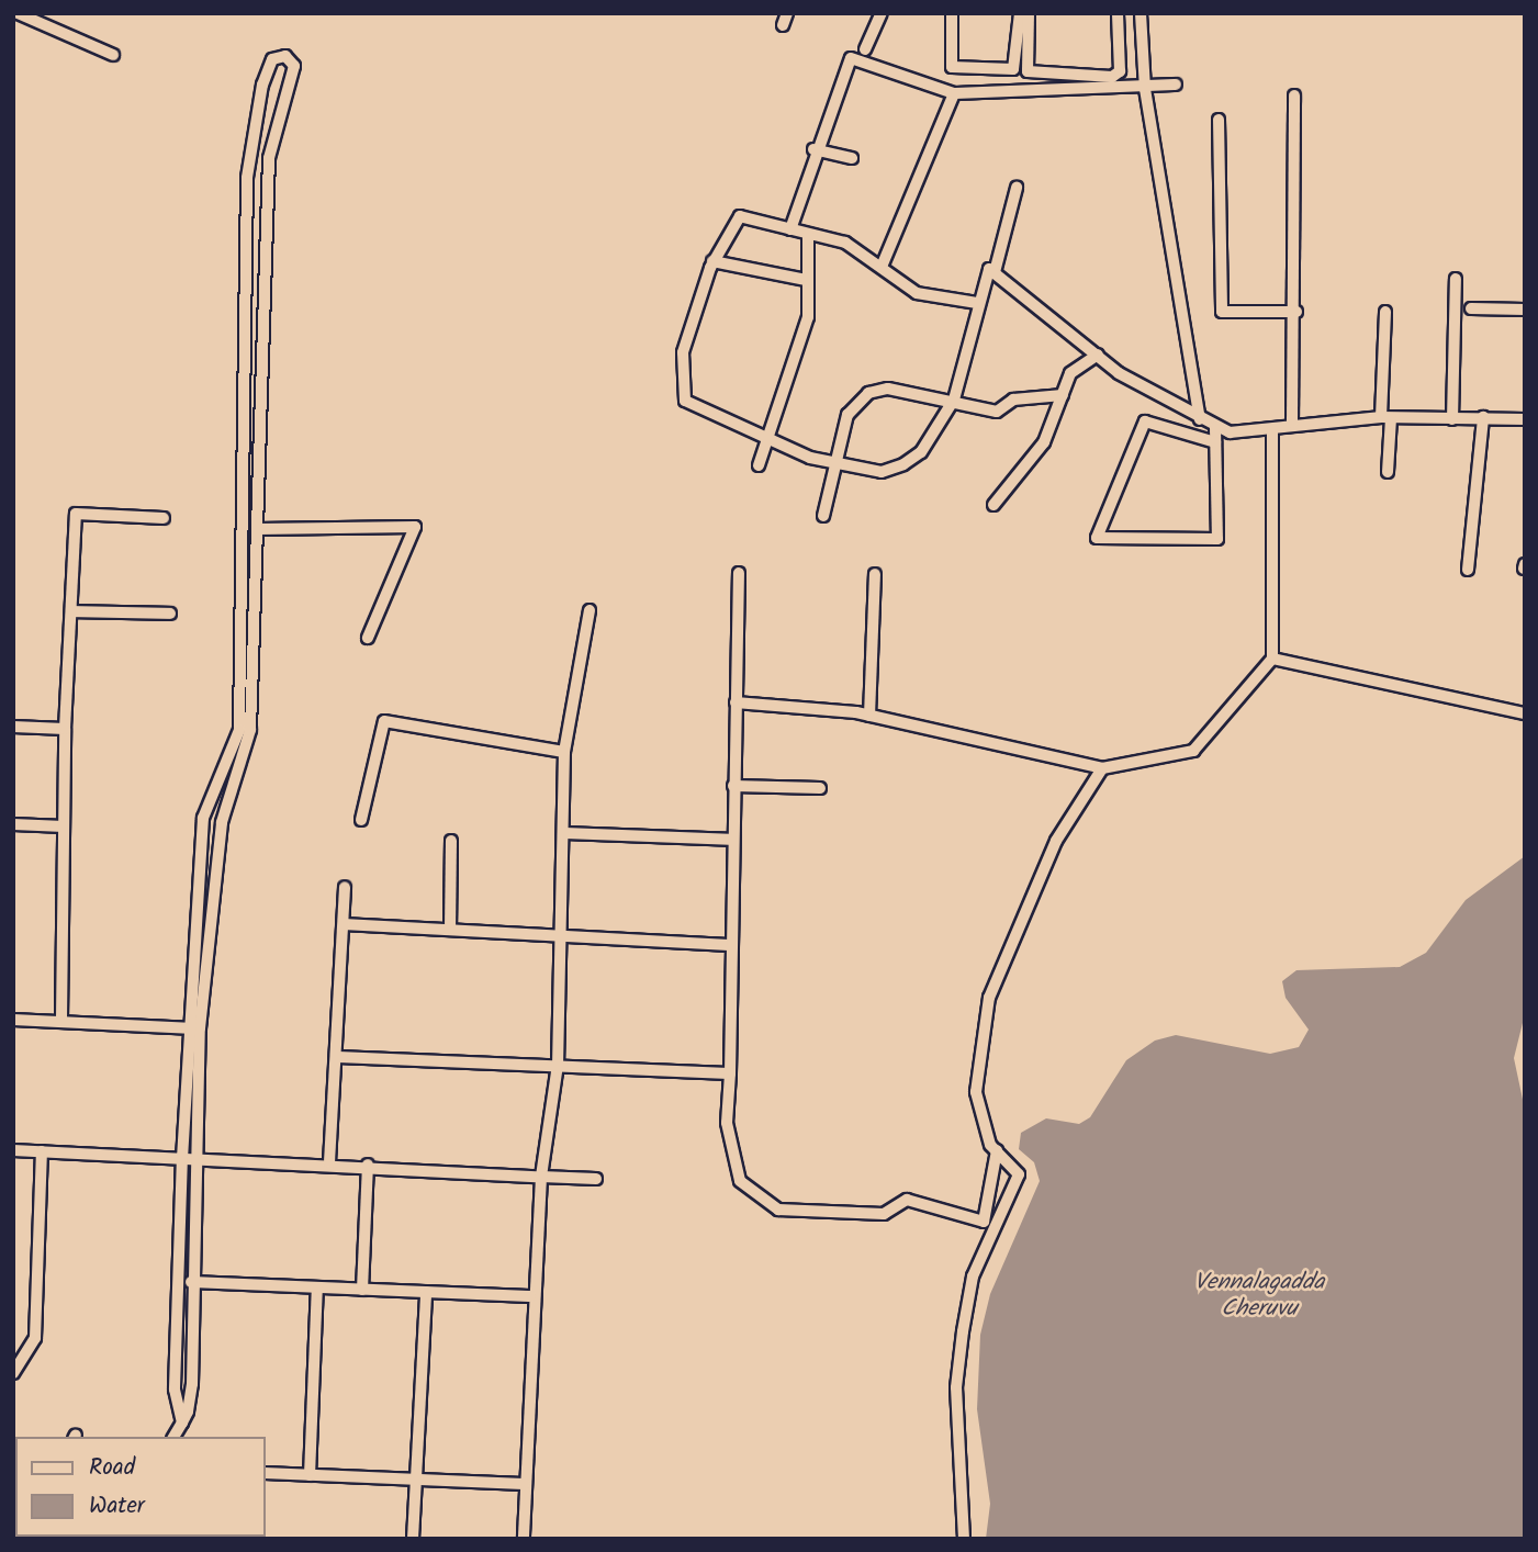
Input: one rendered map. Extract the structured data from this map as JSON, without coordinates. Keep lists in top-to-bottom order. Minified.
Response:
{"water":["Vennalagadda Cheruvu"],"legend":["Road","Water"]}
